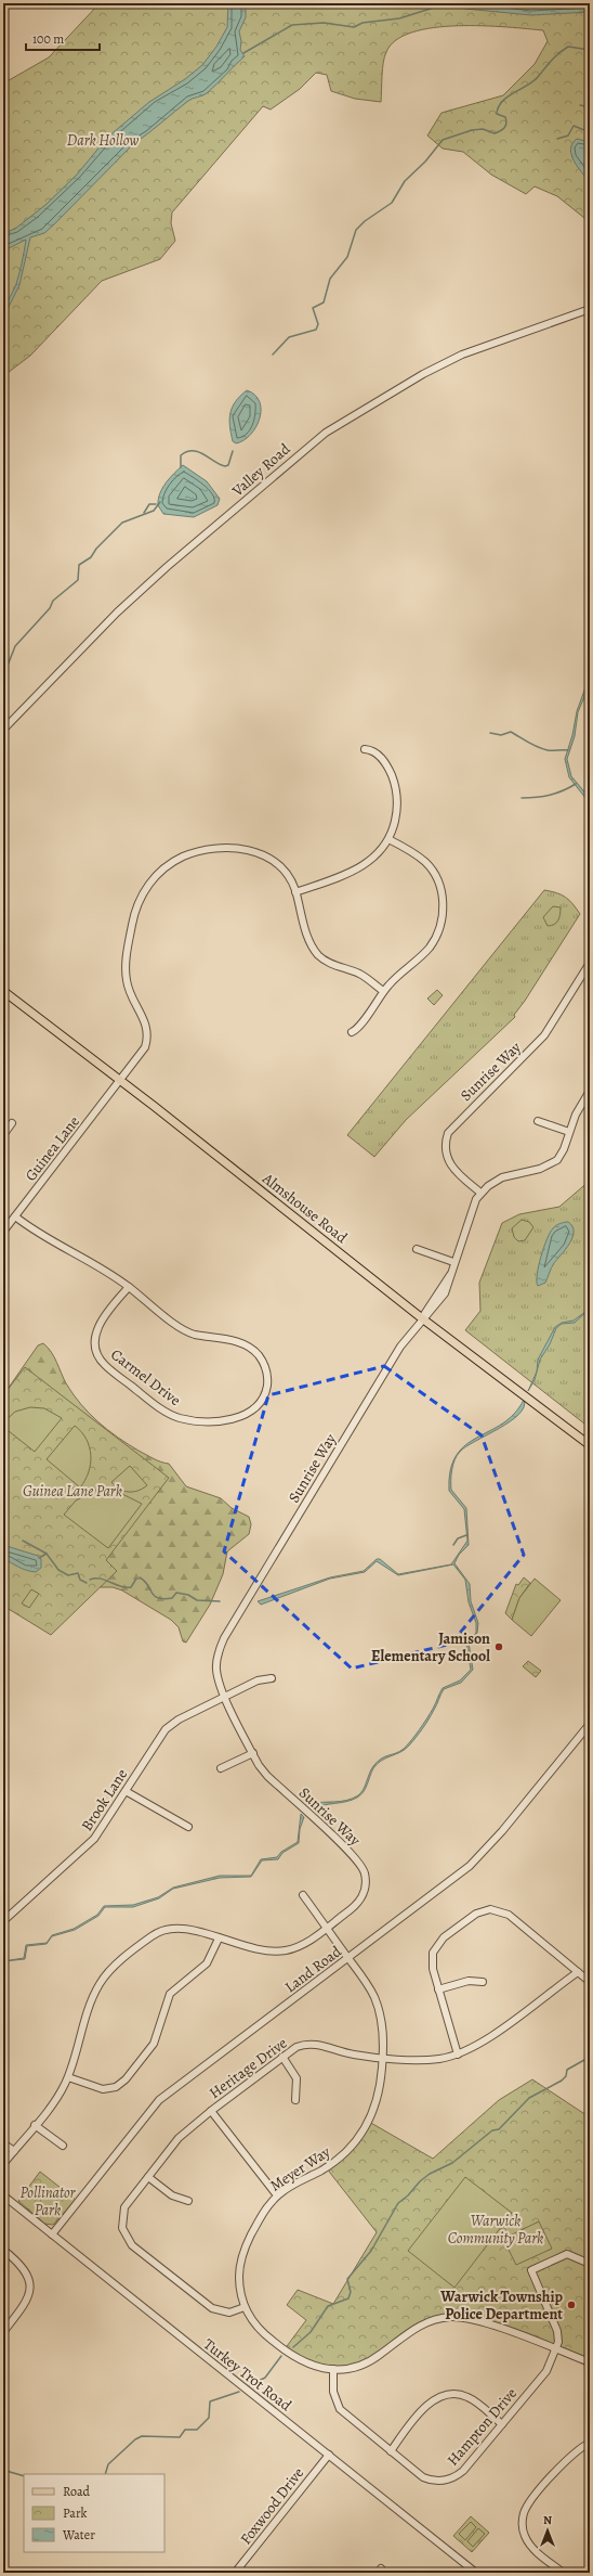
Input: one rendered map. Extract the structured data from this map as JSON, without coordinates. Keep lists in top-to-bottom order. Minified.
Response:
{"streets":{"main road":["Almshouse Road"],"street":["Valley Road","Sunrise Way","Guinea Lane","Carmel Drive","Brook Lane","Land Road","Heritage Drive","Meyer Way","Turkey Trot Road","Hampton Drive","Foxwood Drive"]},"crossings":[["Sunrise Way","Almshouse Road"],["Sunrise Way","Brook Lane"],["Sunrise Way","Meyer Way"],["Guinea Lane","Almshouse Road"],["Guinea Lane","Carmel Drive"],["Land Road","Meyer Way"],["Land Road","Turkey Trot Road"],["Heritage Drive","Meyer Way"],["Meyer Way","Hampton Drive"],["Turkey Trot Road","Foxwood Drive"]],"parks":["Dark Hollow","Guinea Lane Park","Pollinator Park","Warwick Community Park"],"places":["Jamison Elementary School","Warwick Township Police Department"],"legend":["Road","Park","Water"],"scale_bar":"100 m","north":"top"}
